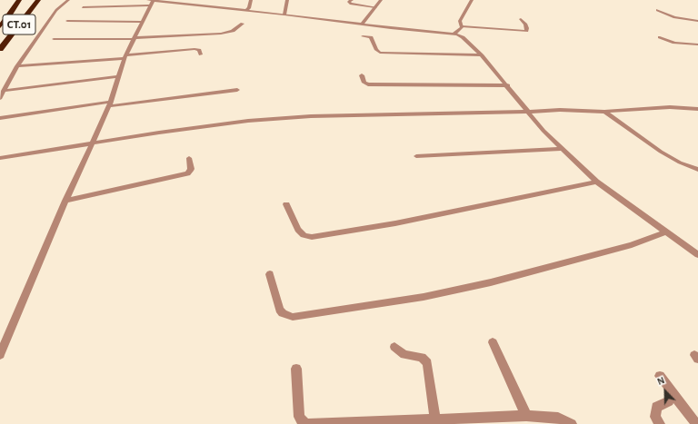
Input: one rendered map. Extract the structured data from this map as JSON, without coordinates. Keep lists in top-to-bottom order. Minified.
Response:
{"streets":{"highway":["CT.01"]},"north":"top left"}
